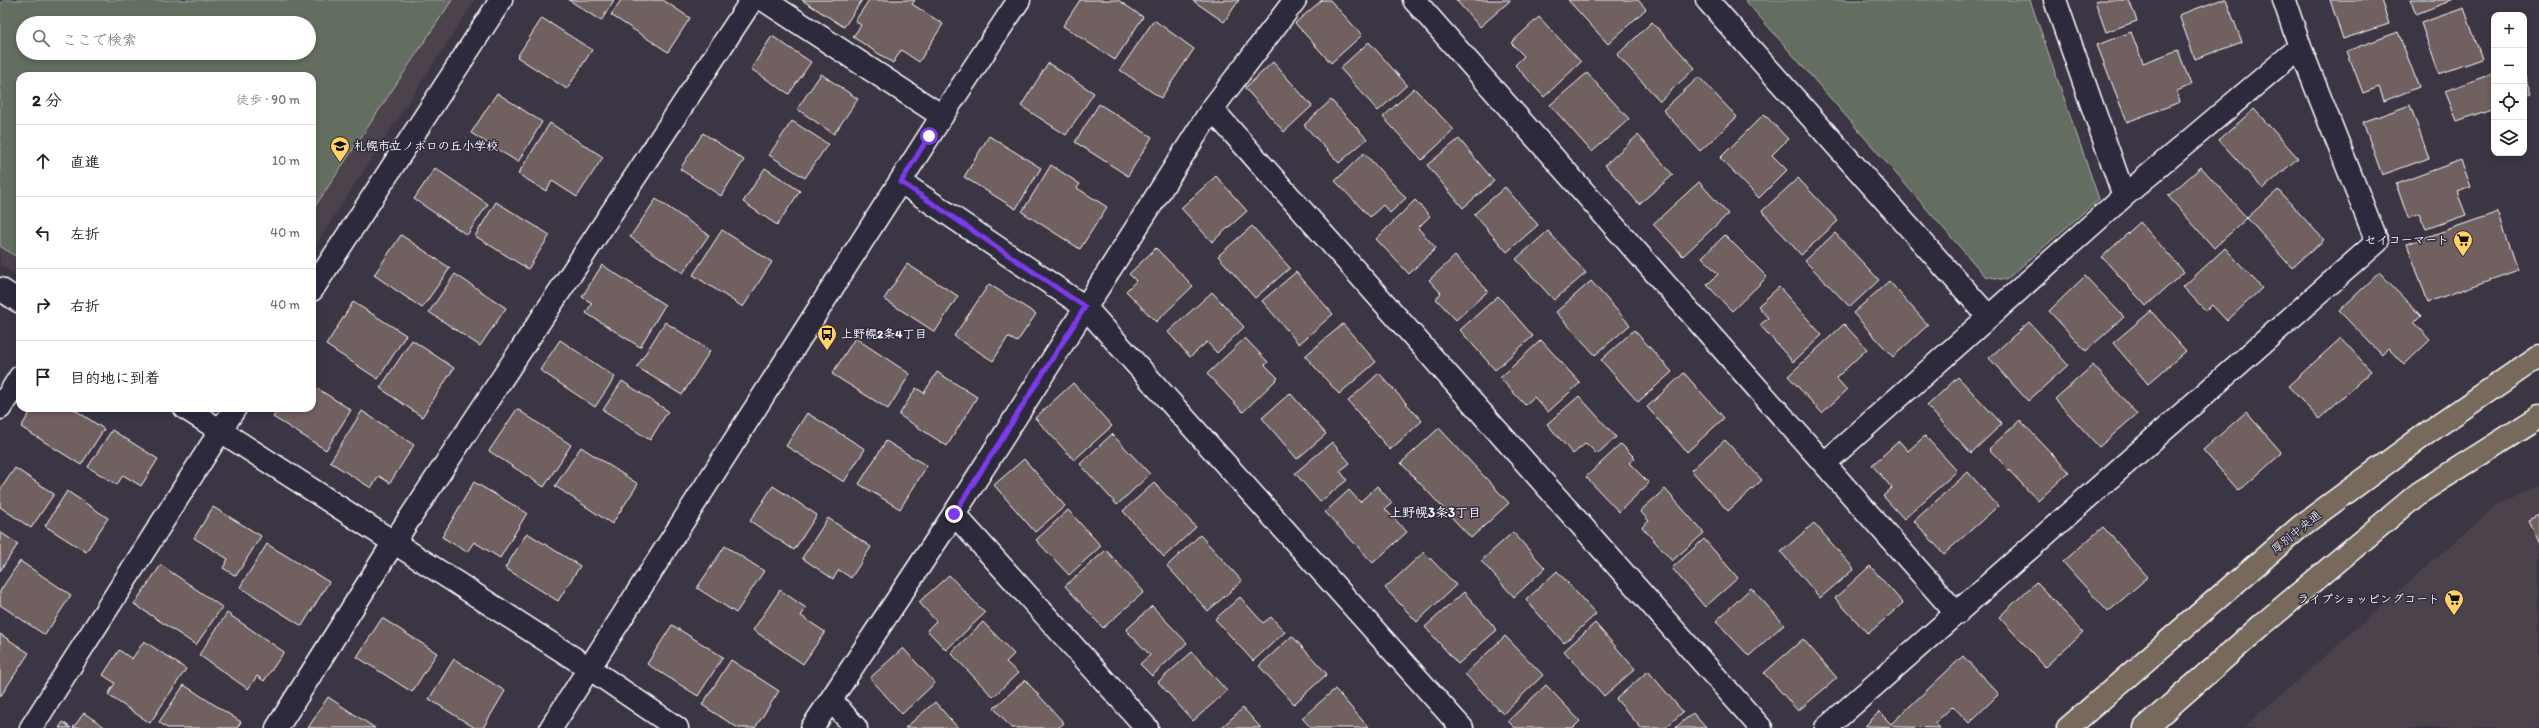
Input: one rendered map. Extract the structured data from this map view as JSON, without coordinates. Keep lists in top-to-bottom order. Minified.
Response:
{"streets":{"main road":["厚別中央通"]},"districts":["上野幌3条3丁目"],"places":{"school or university":["札幌市立ノホロの丘小学校"],"supermarket":["セイコーマート","ライブショッピングコート"],"bus stop":["上野幌2条4丁目"]},"page":{"map_buttons":["+","−"],"search":"ここで検索","heading":["2 分","徒歩 · 90 m"],"list":[["直進","10 m"],["左折","40 m"],["右折","40 m"],"目的地に到着"]}}
